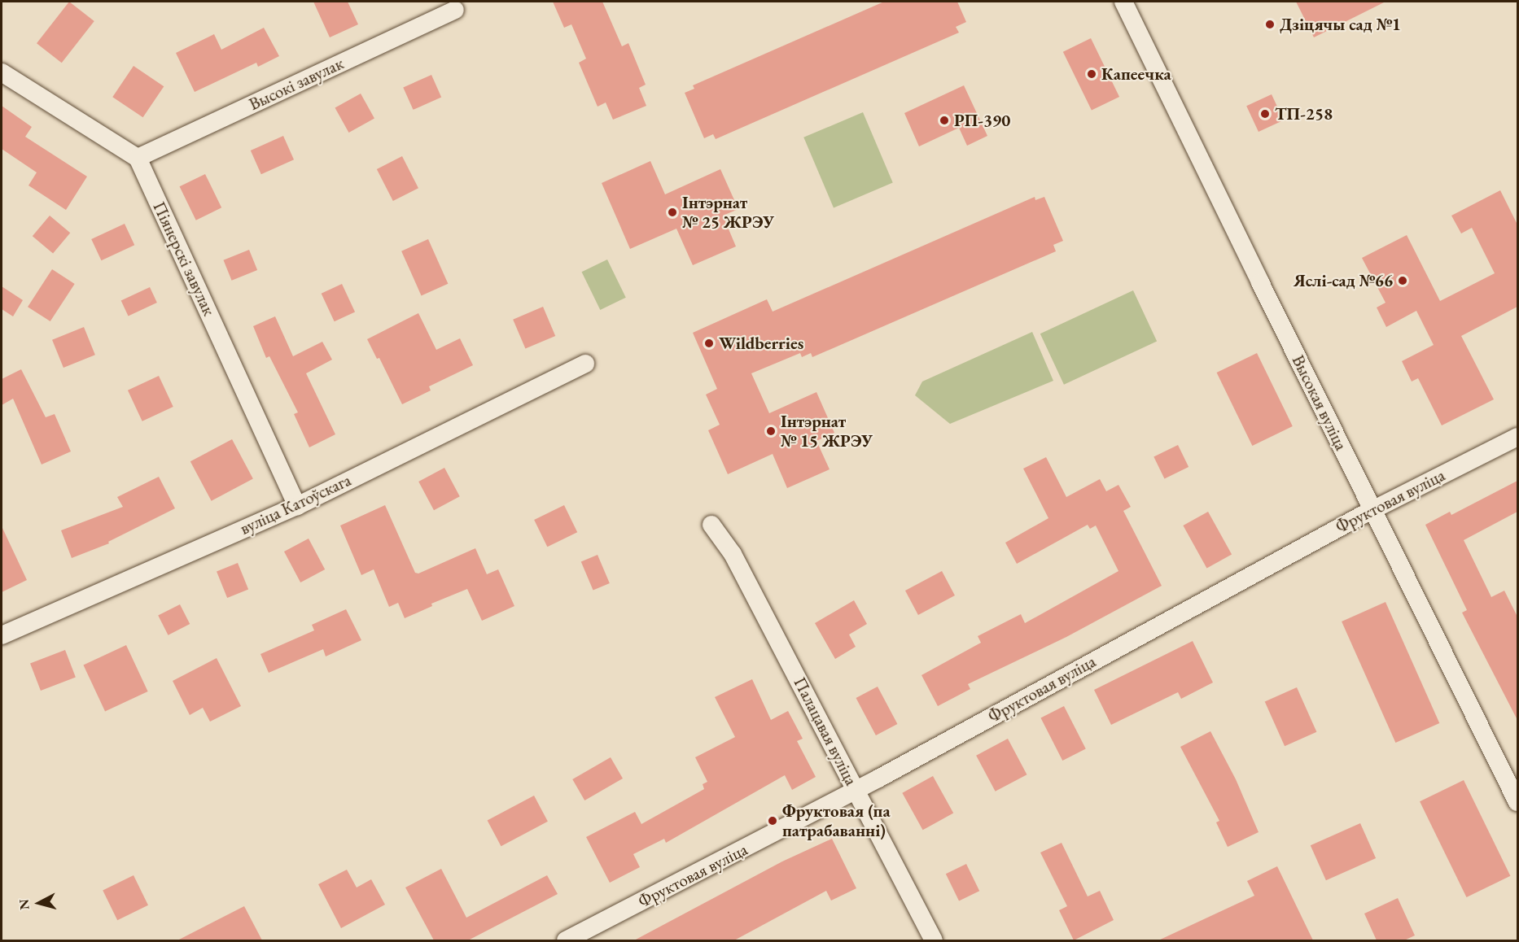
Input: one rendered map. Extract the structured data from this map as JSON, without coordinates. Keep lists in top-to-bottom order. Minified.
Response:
{"streets":{"street":["Высокі завулак","Піянерскі завулак","Высокая вуліца","Фруктовая вуліца","вуліца Катоўскага","Палацавая вуліца"]},"crossings":[["Высокі завулак","Піянерскі завулак"],["Піянерскі завулак","вуліца Катоўскага"],["Высокая вуліца","Фруктовая вуліца"],["Фруктовая вуліца","Палацавая вуліца"]],"places":["Дзіцячы сад №1","Капеечка","ТП-258","РП-390","Інтэрнат № 25 ЖРЭУ","Яслі-сад №66","Wildberries","Інтэрнат № 15 ЖРЭУ","Фруктовая (па патрабаванні)"],"north":"left"}
